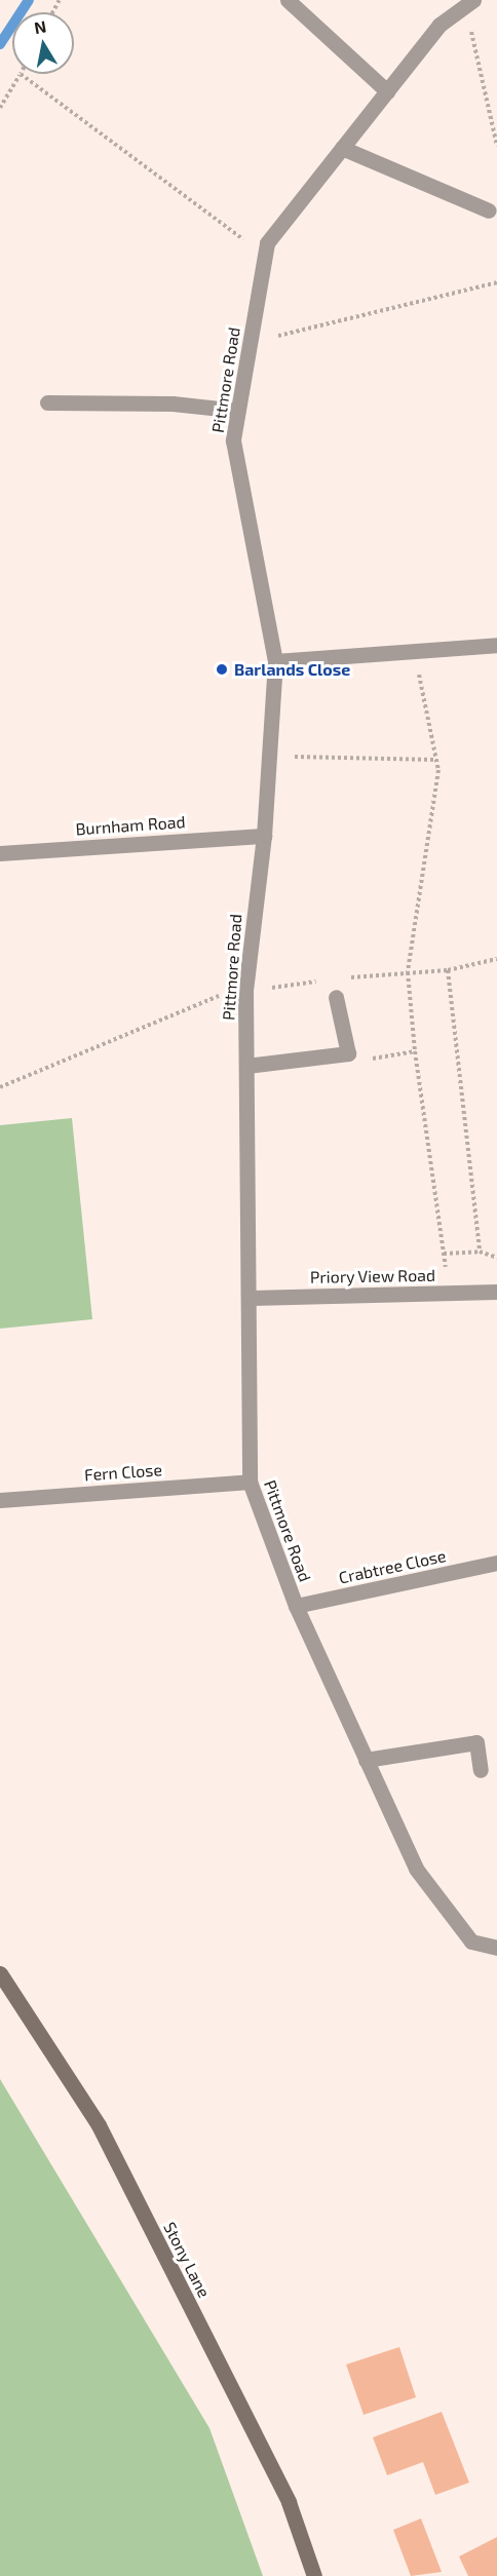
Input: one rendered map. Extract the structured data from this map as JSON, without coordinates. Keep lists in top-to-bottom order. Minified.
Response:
{"streets":{"main road":["Stony Lane"],"street":["Pittmore Road","Burnham Road","Priory View Road","Fern Close","Crabtree Close"]},"crossings":[["Pittmore Road","Burnham Road"],["Pittmore Road","Priory View Road"],["Pittmore Road","Fern Close"],["Pittmore Road","Crabtree Close"]],"places":["Barlands Close"],"north":"top"}
